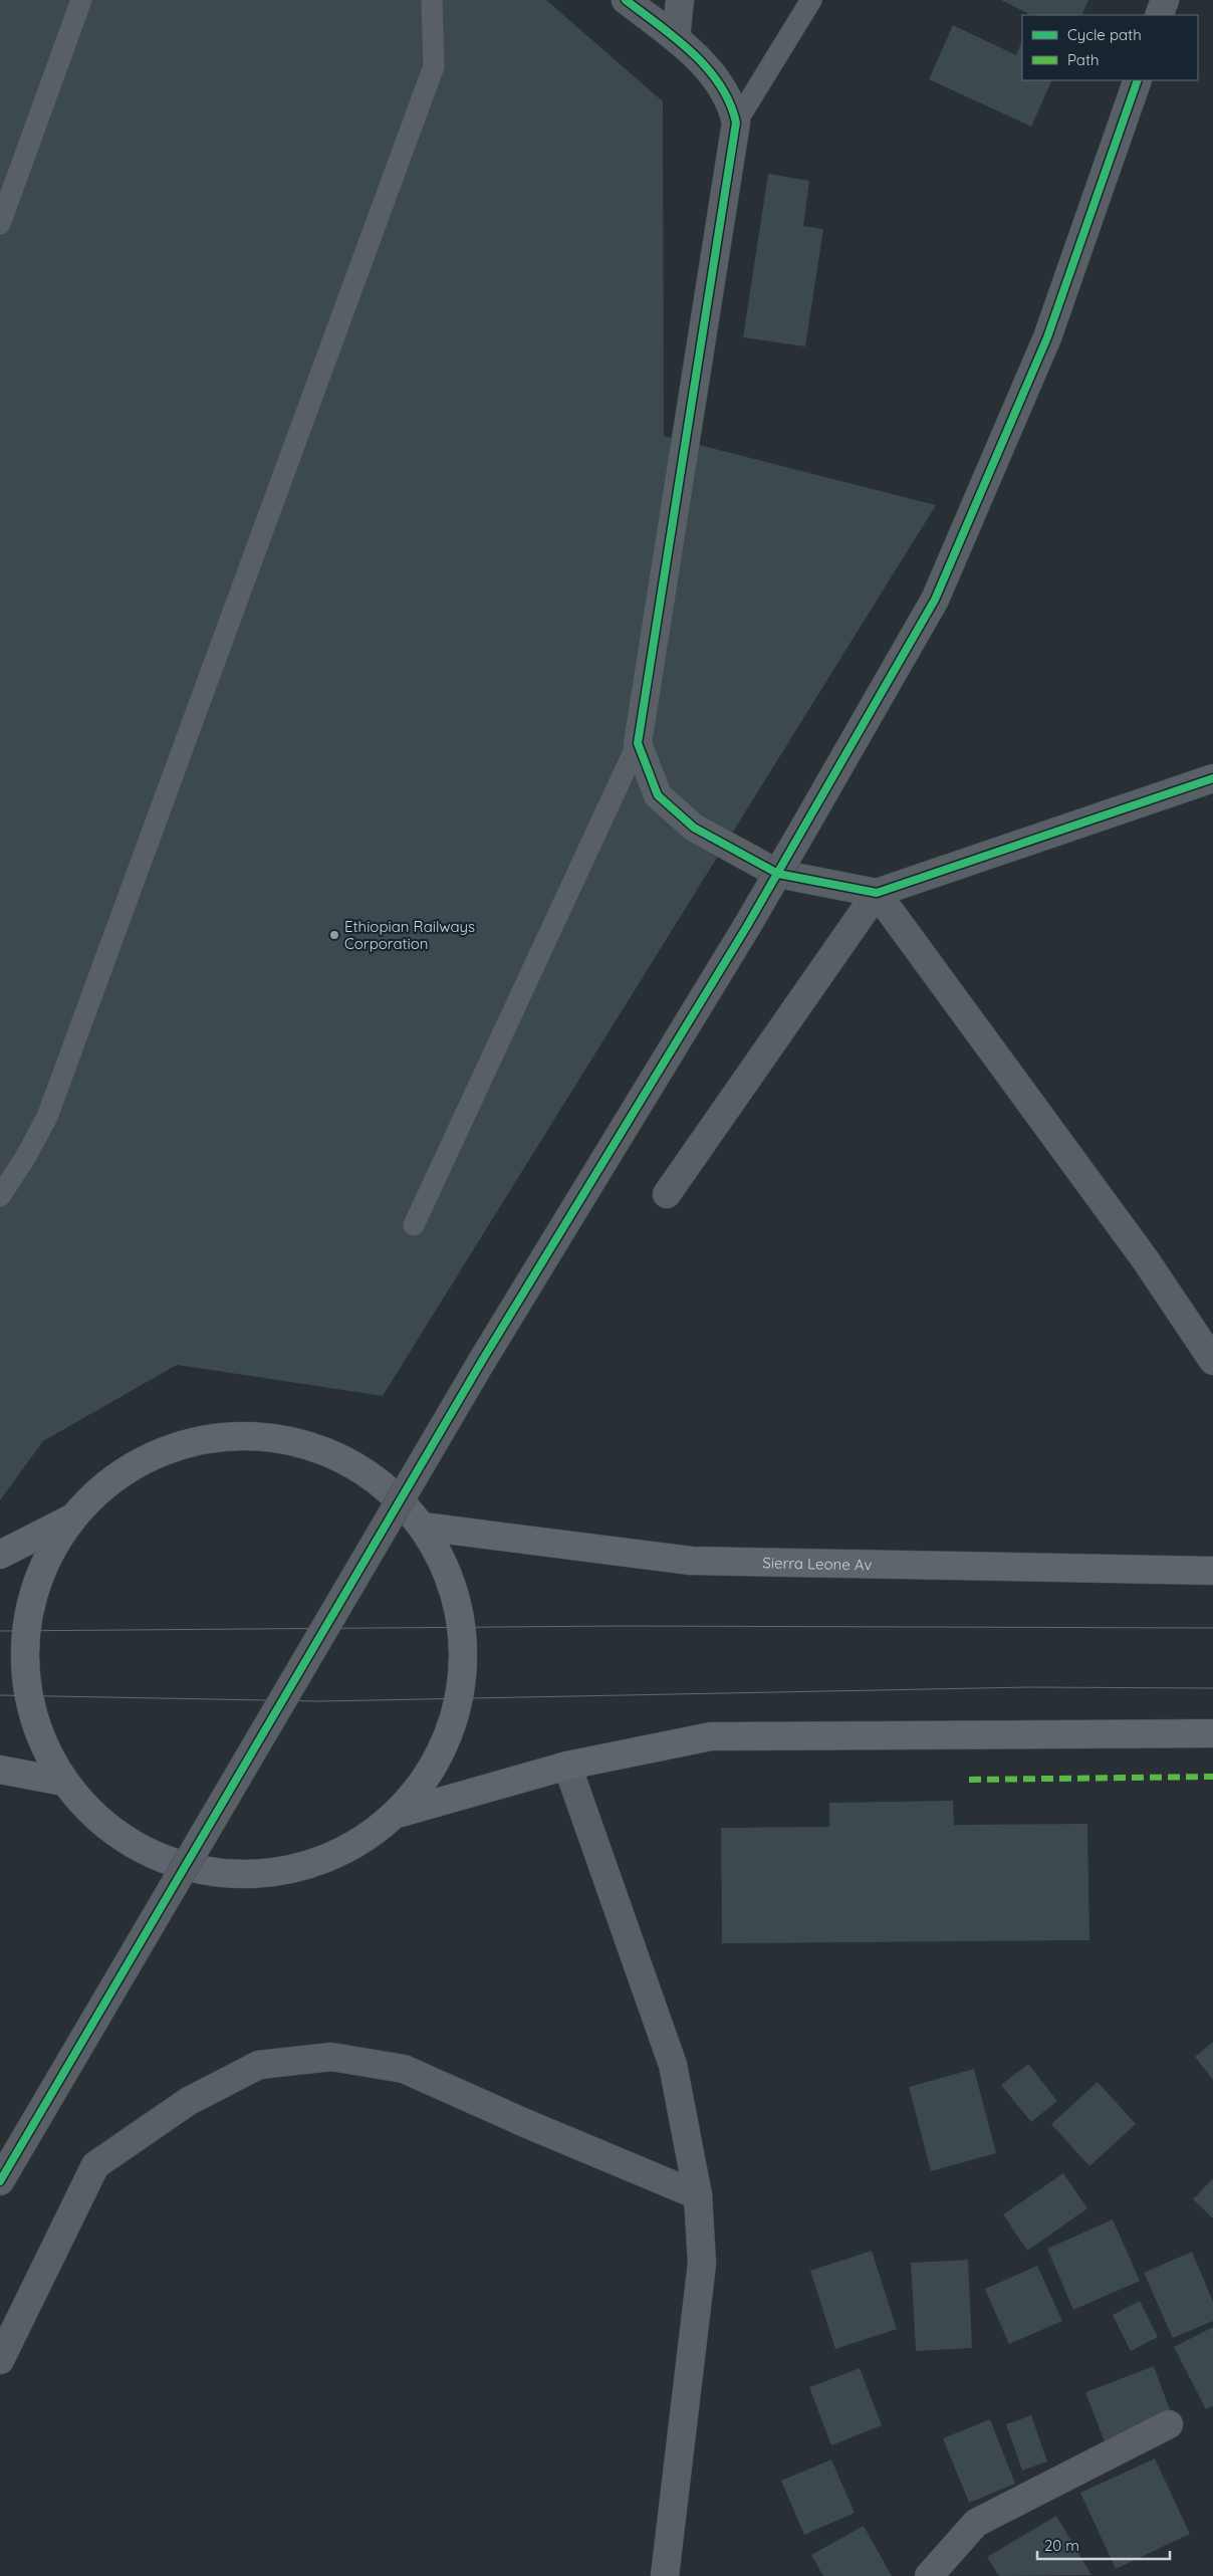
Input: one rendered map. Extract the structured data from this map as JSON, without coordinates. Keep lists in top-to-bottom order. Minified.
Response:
{"streets":{"main road":["Sierra Leone Av"]},"places":["Ethiopian Railways Corporation"],"legend":["Cycle path","Path"],"scale_bar":"20 m"}
